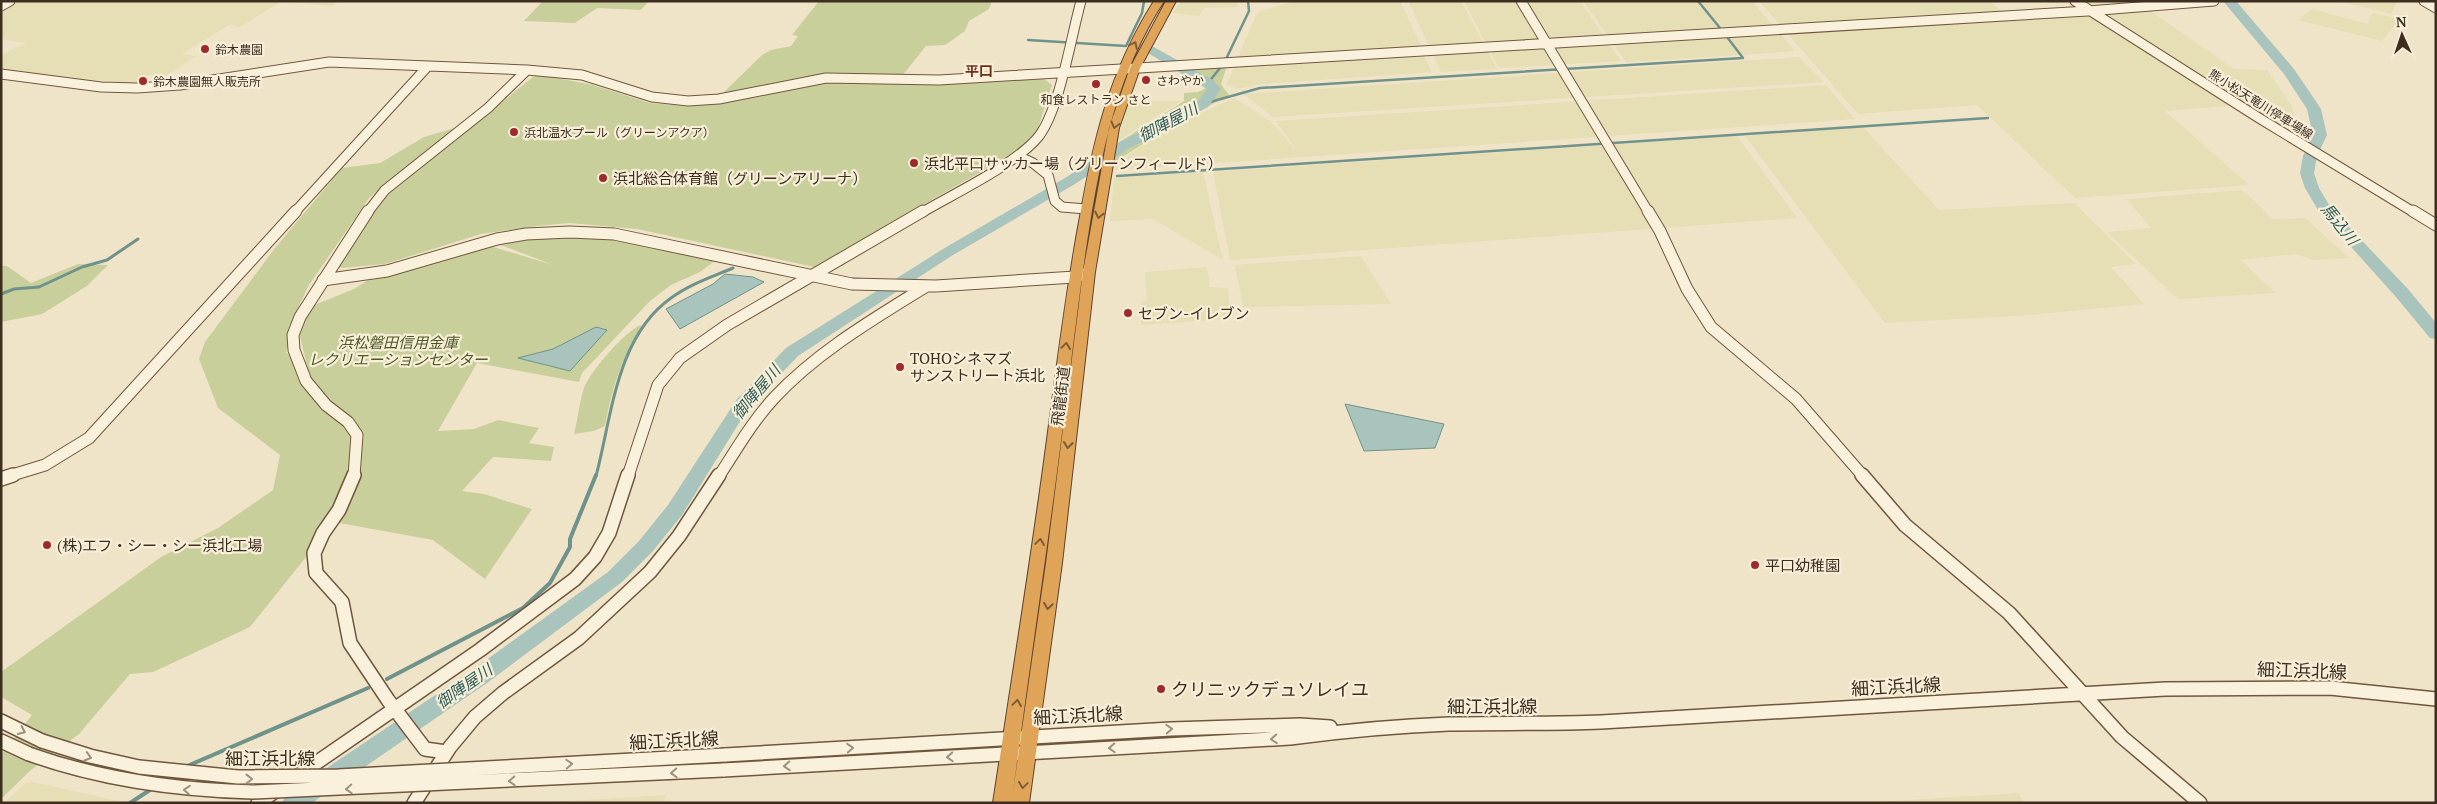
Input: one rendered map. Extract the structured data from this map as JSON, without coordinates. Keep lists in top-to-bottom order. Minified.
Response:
{"streets":{"highway":["飛龍街道"],"street":["熊小松天竜川停車場線","細江浜北線"]},"crossings":[["飛龍街道","細江浜北線"]],"districts":["平口"],"water":["御陣屋川","馬込川"],"parks":["浜松磐田信用金庫 レクリエーションセンター"],"places":["鈴木農園","さわやか","鈴木農園無人販売所","和食レストラン さと","浜北温水プール（グリーンアクア）","浜北平口サッカー場（グリーンフィールド）","浜北総合体育館（グリーンアリーナ）","セブン-イレブン","TOHOシネマズ サンストリート浜北","(株)エフ・シー・シー浜北工場","平口幼稚園","クリニックデュソレイユ"],"north":"top"}
